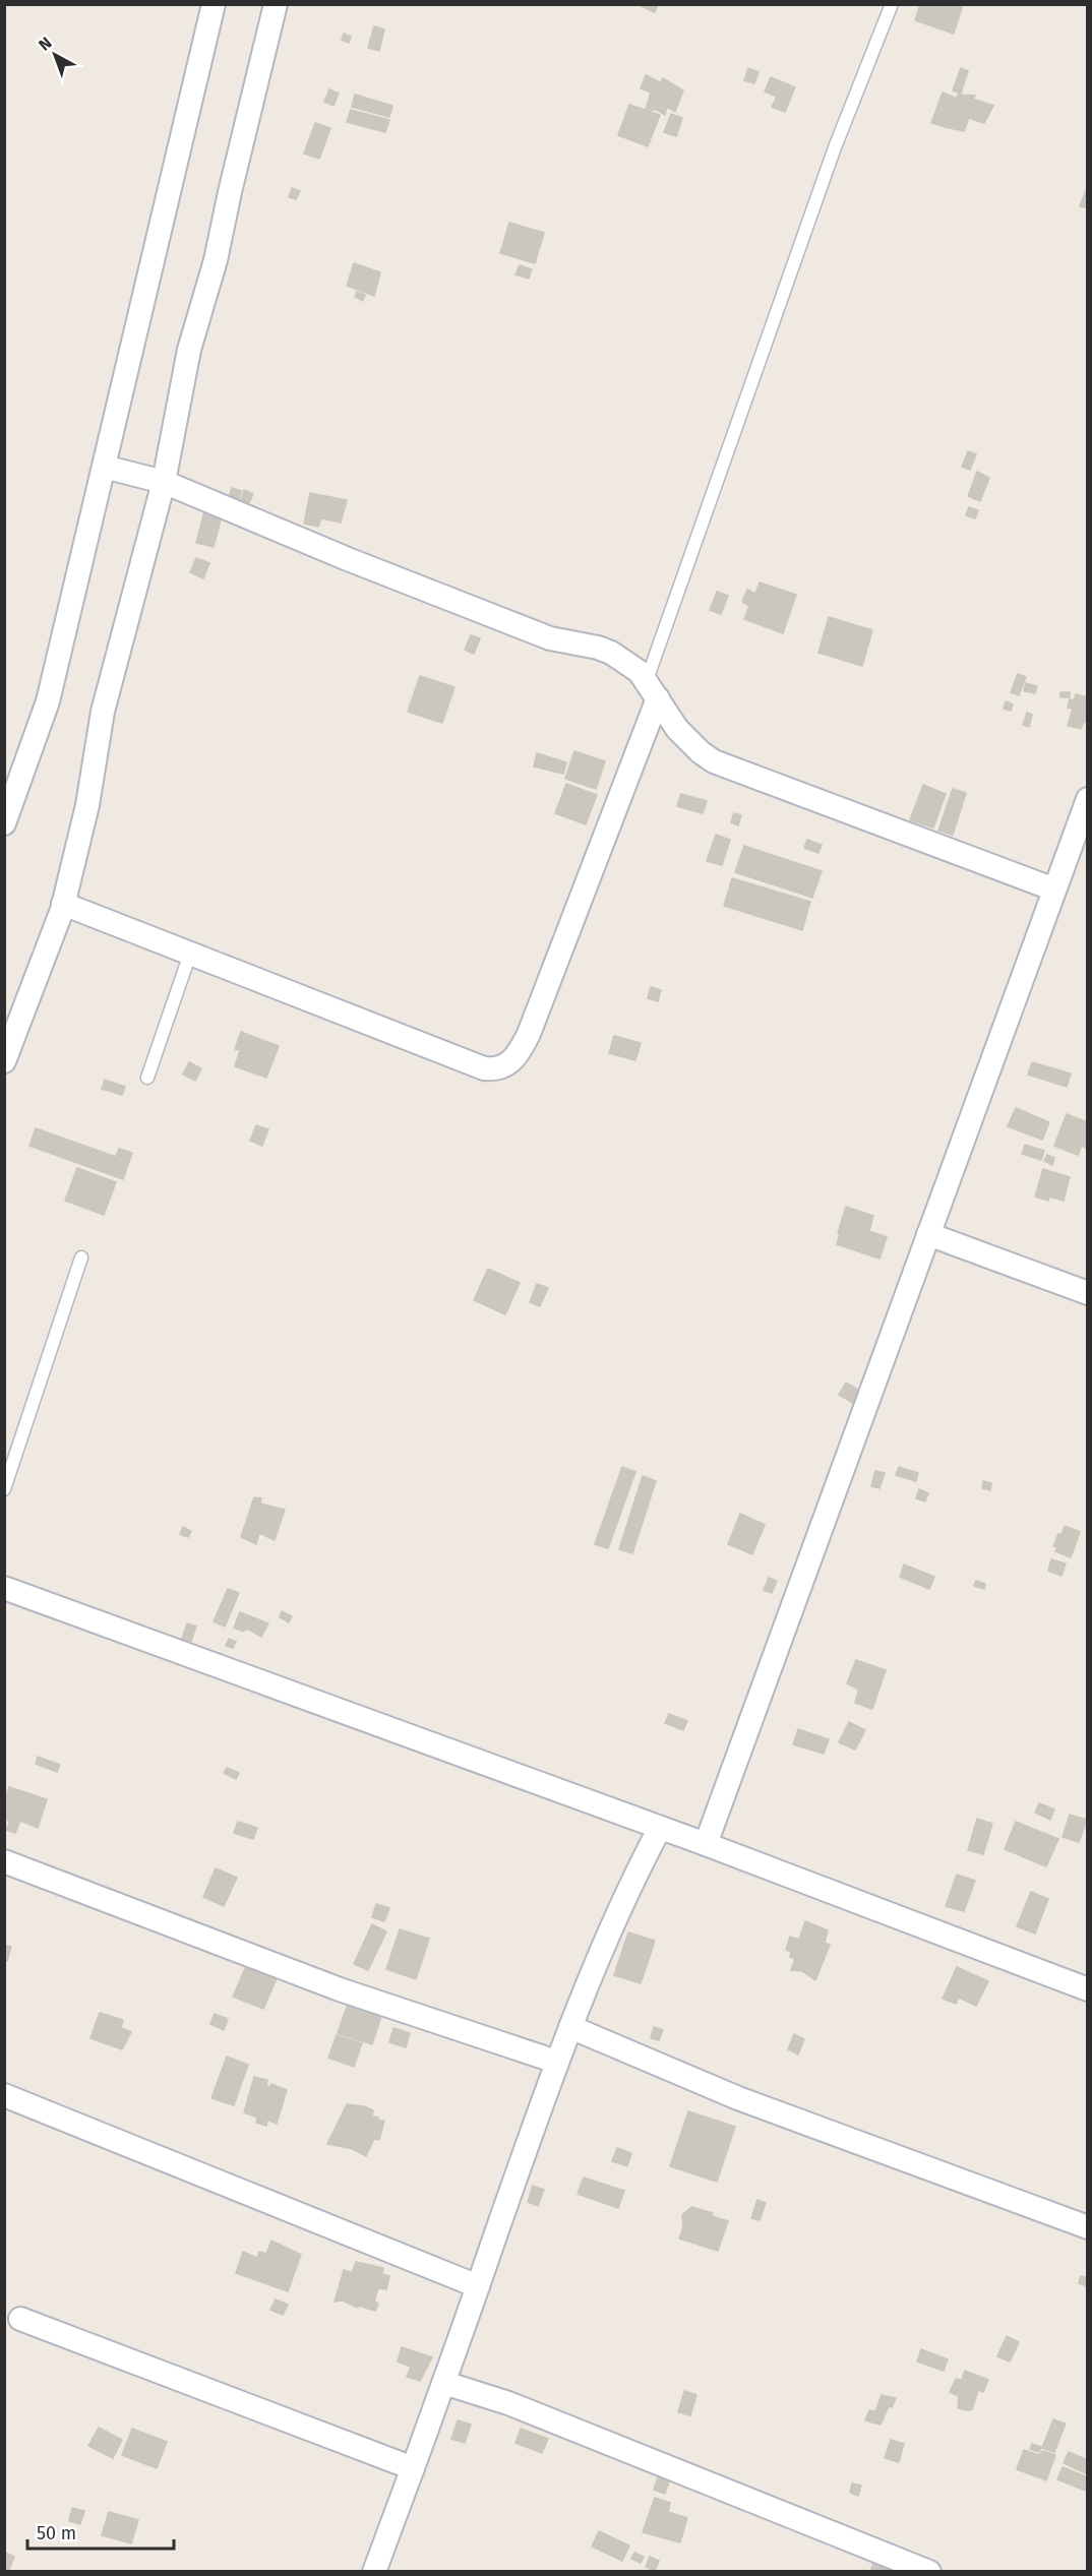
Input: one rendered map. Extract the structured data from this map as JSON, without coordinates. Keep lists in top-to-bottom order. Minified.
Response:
{"scale_bar":"50 m","north":"top left"}
